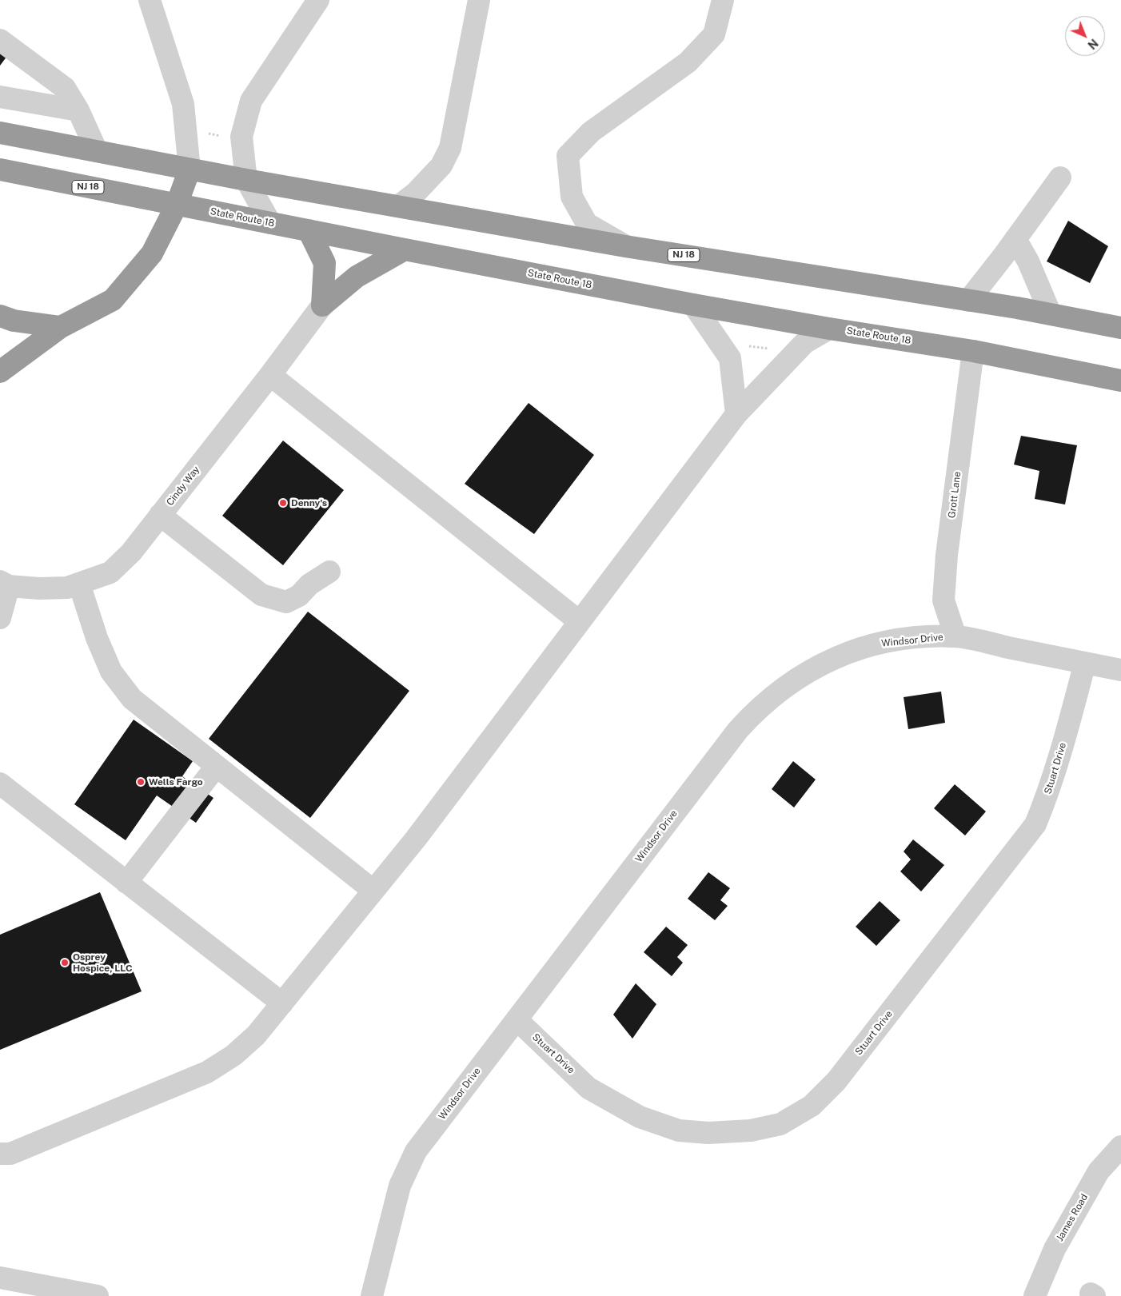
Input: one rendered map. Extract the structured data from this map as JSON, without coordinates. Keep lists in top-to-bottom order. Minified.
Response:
{"streets":{"highway":["NJ 18","State Route 18"],"street":["Cindy Way","Grott Lane","Windsor Drive","Stuart Drive","James Road"]},"crossings":[["State Route 18","Grott Lane"],["Grott Lane","Windsor Drive"],["Windsor Drive","Stuart Drive"]],"places":["Denny's","Wells Fargo","Osprey Hospice, LLC"],"north":"bottom right"}
